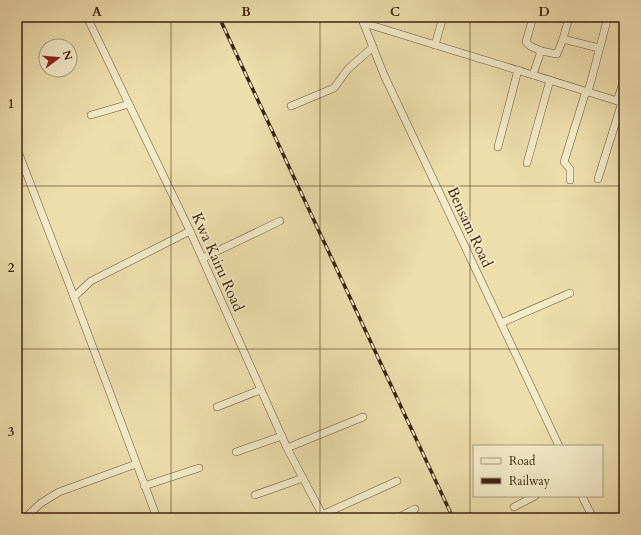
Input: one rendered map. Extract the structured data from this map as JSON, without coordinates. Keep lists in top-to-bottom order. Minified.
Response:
{"streets":{"street":["Bensam Road","Kwa Kairu Road"]},"legend":["Road","Railway"],"north":"right","grid":{"columns":["A","B","C","D"],"rows":["1","2","3"]}}
